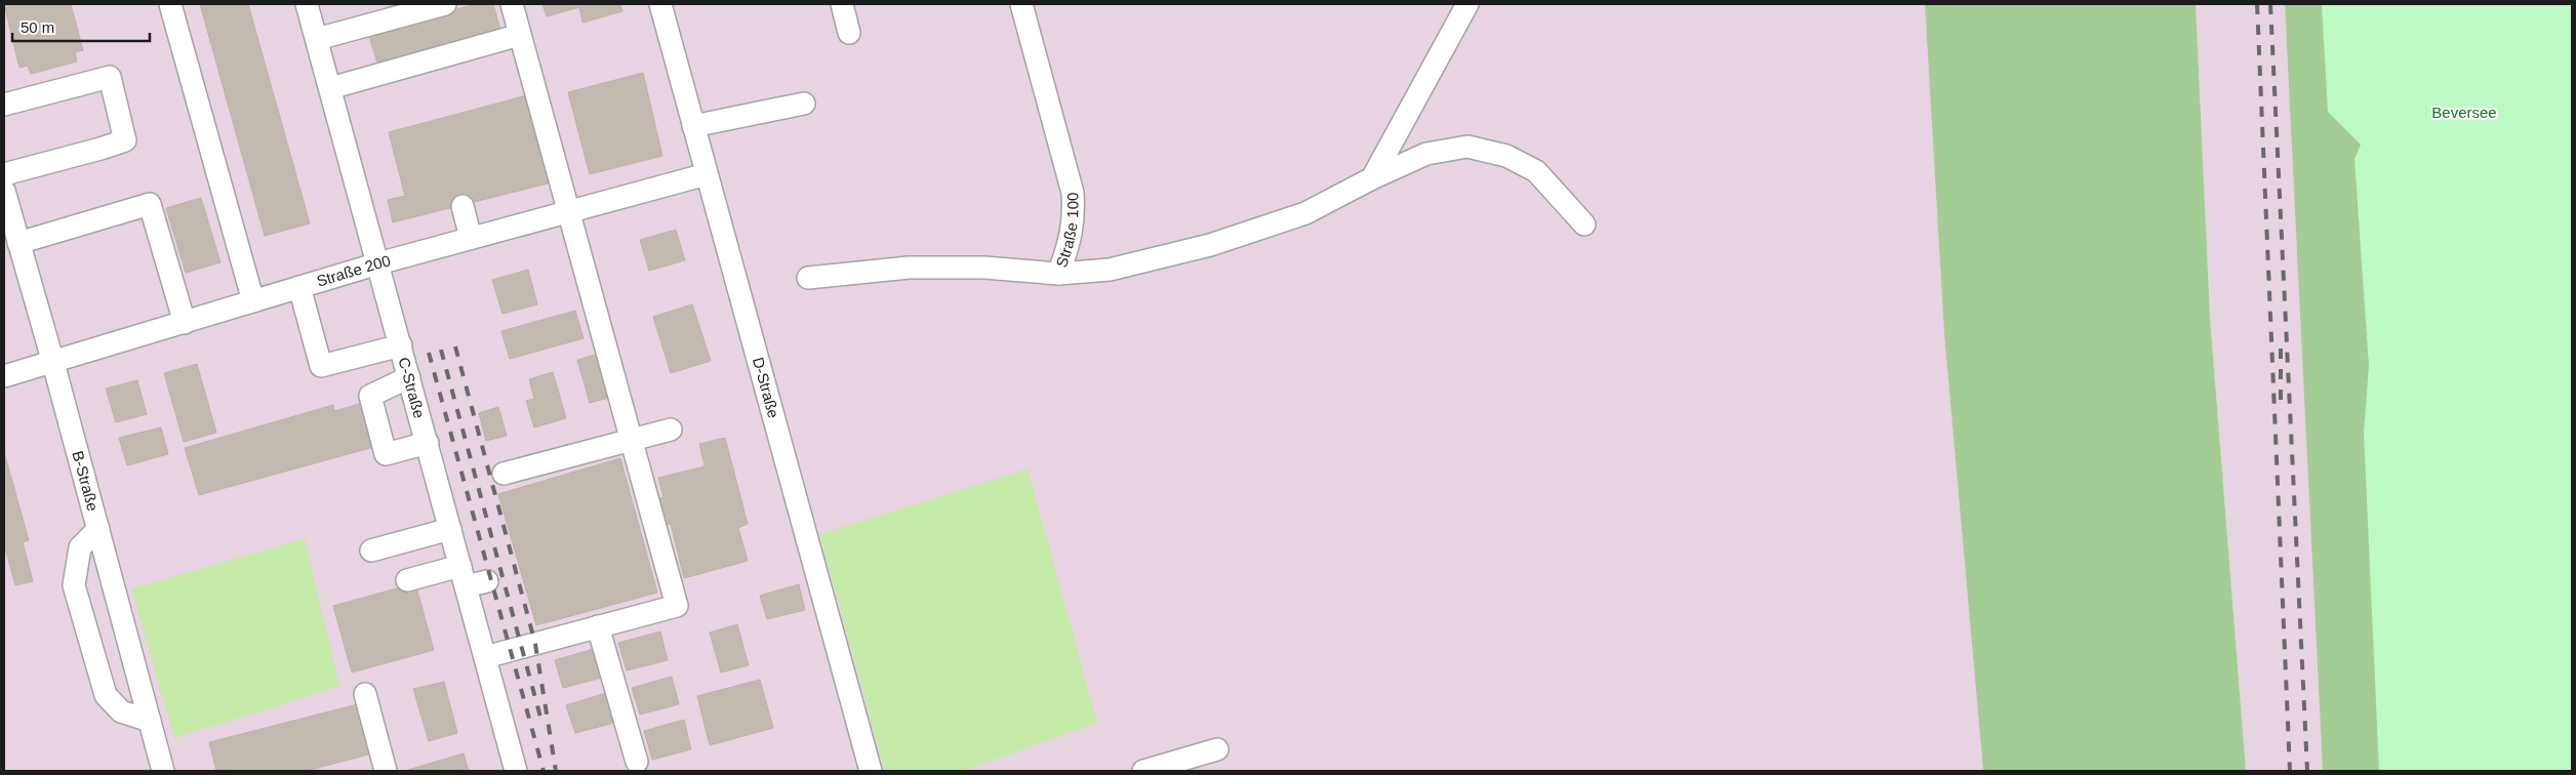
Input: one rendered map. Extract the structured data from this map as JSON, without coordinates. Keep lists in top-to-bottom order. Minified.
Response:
{"streets":{"lane":["Straße 100","Straße 200","C-Straße","D-Straße","B-Straße"]},"crossings":[["Straße 200","C-Straße"],["Straße 200","D-Straße"],["Straße 200","B-Straße"]],"parks":["Beversee"],"scale_bar":"50 m"}
